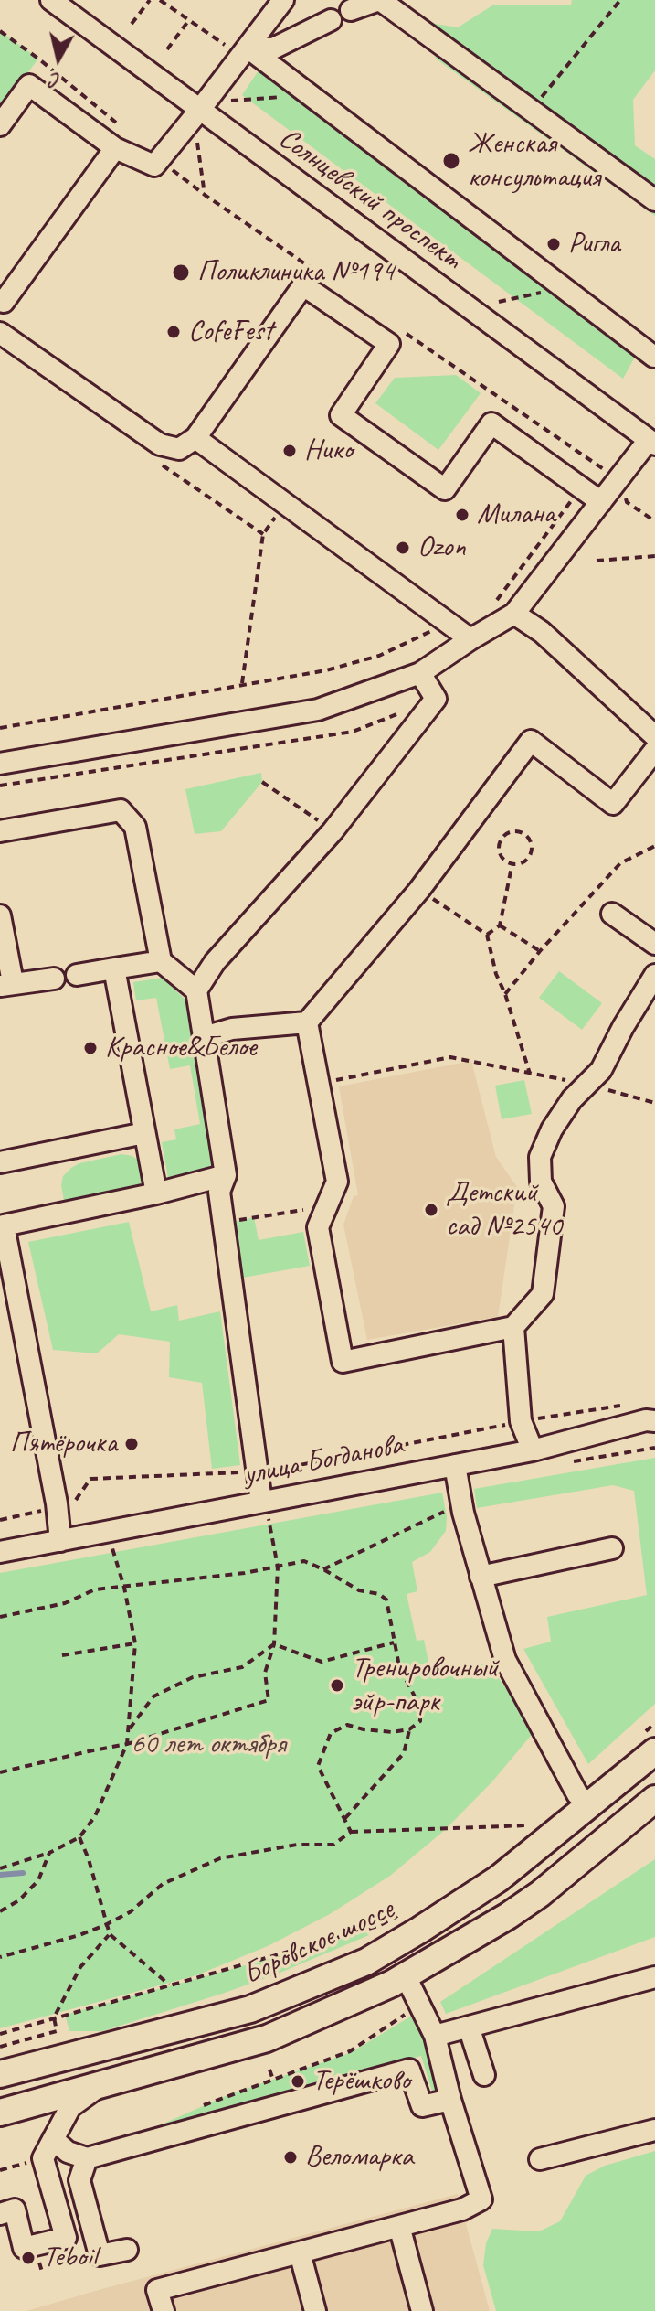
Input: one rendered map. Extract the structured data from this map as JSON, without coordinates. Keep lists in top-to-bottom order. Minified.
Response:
{"streets":{"main road":["Боровское шоссе"],"street":["Солнцевский проспект","улица Богданова"]},"parks":["60 лет октября"],"places":["Женская консультация","Ригла","Поликлиника №194","CofeFest","Нико","Милана","Ozon","Красное&Белое","Детский сад №2540","Пятёрочка","Тренировочный эйр-парк","Терёшково","Веломарка","Teboil"],"north":"bottom"}
